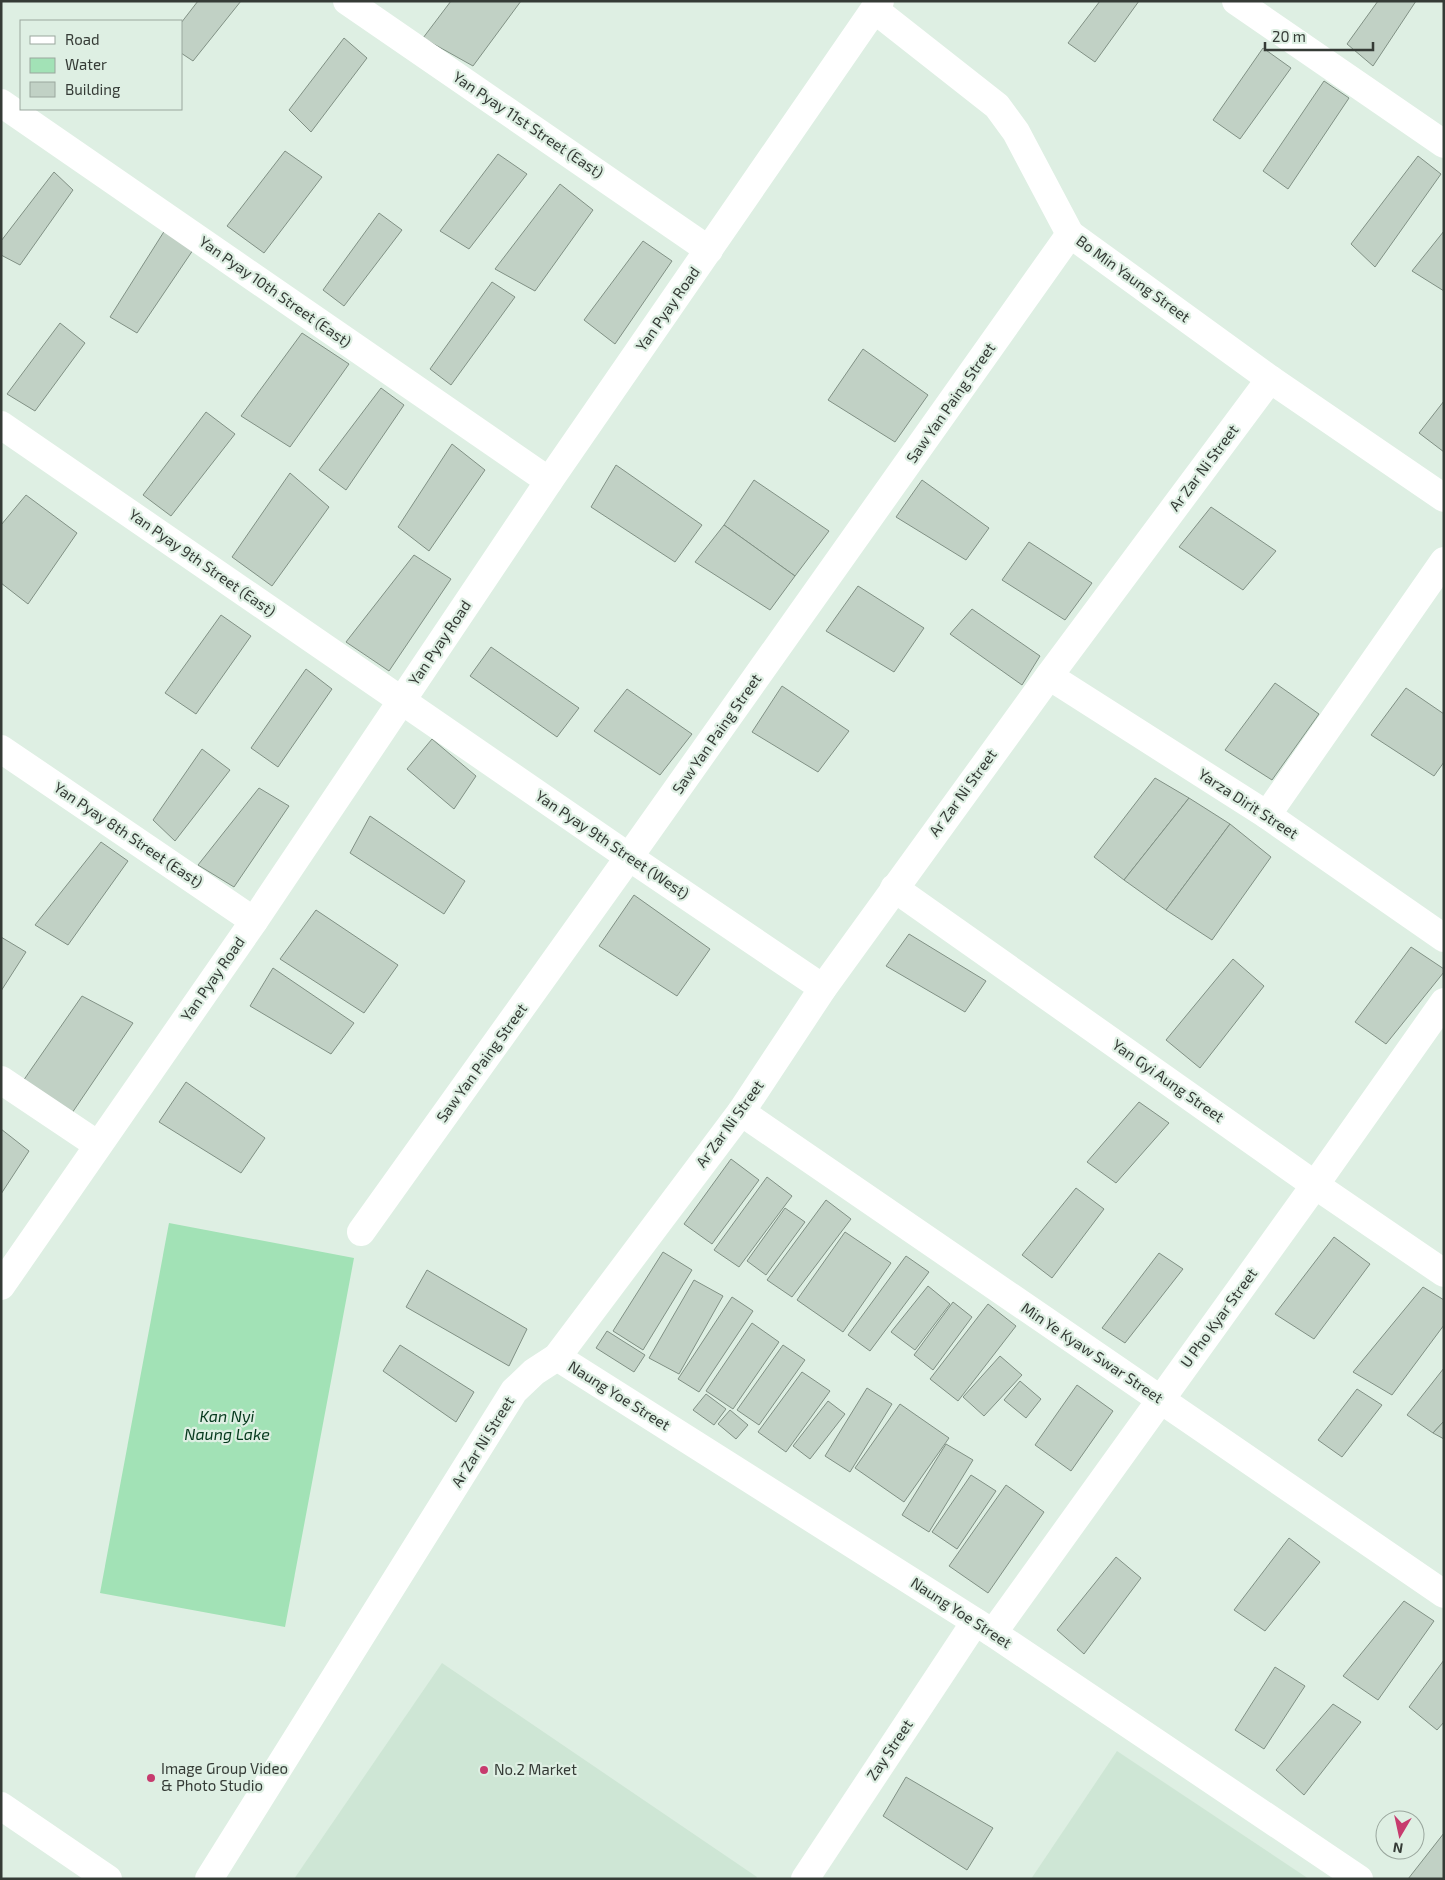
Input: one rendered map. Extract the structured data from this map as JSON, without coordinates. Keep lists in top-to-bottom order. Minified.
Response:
{"streets":{"street":["Yan Pyay 11st Street (East)","Bo Min Yaung Street","Yan Pyay 10th Street (East)","Yan Pyay Road","Saw Yan Paing Street","Ar Zar Ni Street","Yan Pyay 9th Street (East)","Yarza Dirit Street","Yan Pyay 8th Street (East)","Yan Pyay 9th Street (West)","Yan Gyi Aung Street","U Pho Kyar Street","Min Ye Kyaw Swar Street","Naung Yoe Street","Zay Street"]},"crossings":[["Yan Pyay 11st Street (East)","Yan Pyay Road"],["Bo Min Yaung Street","Yan Pyay Road"],["Bo Min Yaung Street","Saw Yan Paing Street"],["Bo Min Yaung Street","Ar Zar Ni Street"],["Yan Pyay 10th Street (East)","Yan Pyay Road"],["Yan Pyay Road","Yan Pyay 9th Street (East)"],["Yan Pyay Road","Yan Pyay 8th Street (East)"],["Yan Pyay Road","Yan Pyay 9th Street (West)"],["Saw Yan Paing Street","Yan Pyay 9th Street (West)"],["Ar Zar Ni Street","Yarza Dirit Street"],["Ar Zar Ni Street","Yan Pyay 9th Street (West)"],["Ar Zar Ni Street","Yan Gyi Aung Street"],["Ar Zar Ni Street","Min Ye Kyaw Swar Street"],["Ar Zar Ni Street","Naung Yoe Street"],["Yan Pyay 9th Street (East)","Yan Pyay 9th Street (West)"],["Yan Gyi Aung Street","U Pho Kyar Street"],["U Pho Kyar Street","Min Ye Kyaw Swar Street"],["U Pho Kyar Street","Naung Yoe Street"],["U Pho Kyar Street","Zay Street"],["Naung Yoe Street","Zay Street"]],"water":["Kan Nyi Naung Lake"],"places":["No.2 Market","Image Group Video & Photo Studio"],"legend":["Road","Water","Building"],"scale_bar":"20 m","north":"bottom"}
